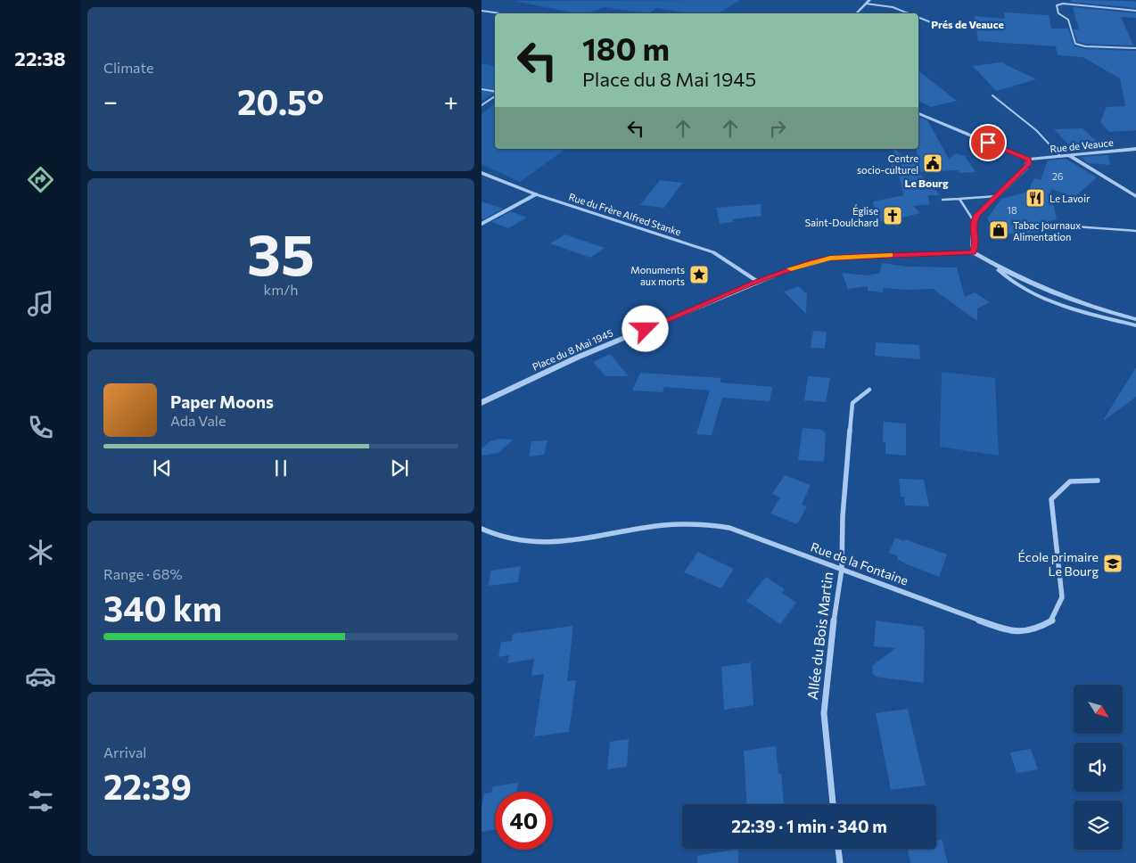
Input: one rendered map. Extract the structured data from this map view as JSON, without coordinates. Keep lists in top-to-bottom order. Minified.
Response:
{"streets":{"street":["Rue de Veauce","Rue du Frère Alfred Stanke","Place du 8 Mai 1945","Rue de la Fontaine","Allée du Bois Martin"]},"crossings":[["Rue du Frère Alfred Stanke","Place du 8 Mai 1945"],["Rue de la Fontaine","Allée du Bois Martin"]],"districts":["Prés de Veauce","Le Bourg"],"places":{"public building":["Centre socio-culturel"],"restaurant":["Le Lavoir"],"church":["Église Saint-Doulchard"],"shop":["Tabac Journaux Alimentation"],"place":["Monuments aux morts"],"school or university":["École primaire Le Bourg"]},"house_numbers":["26","18"],"north":"bottom right","page":{"tabs":"22:38","tile":["Climate",["35","km/h"],["Range · 68%","340 km"],["Arrival","22:39"]],"turn":["180 m","Place du 8 Mai 1945"],"heat":["−","20.5°","+"],"song":["Paper Moons","Ada Vale"],"limit":"40","trip":"22:39 · 1 min · 340 m"}}
